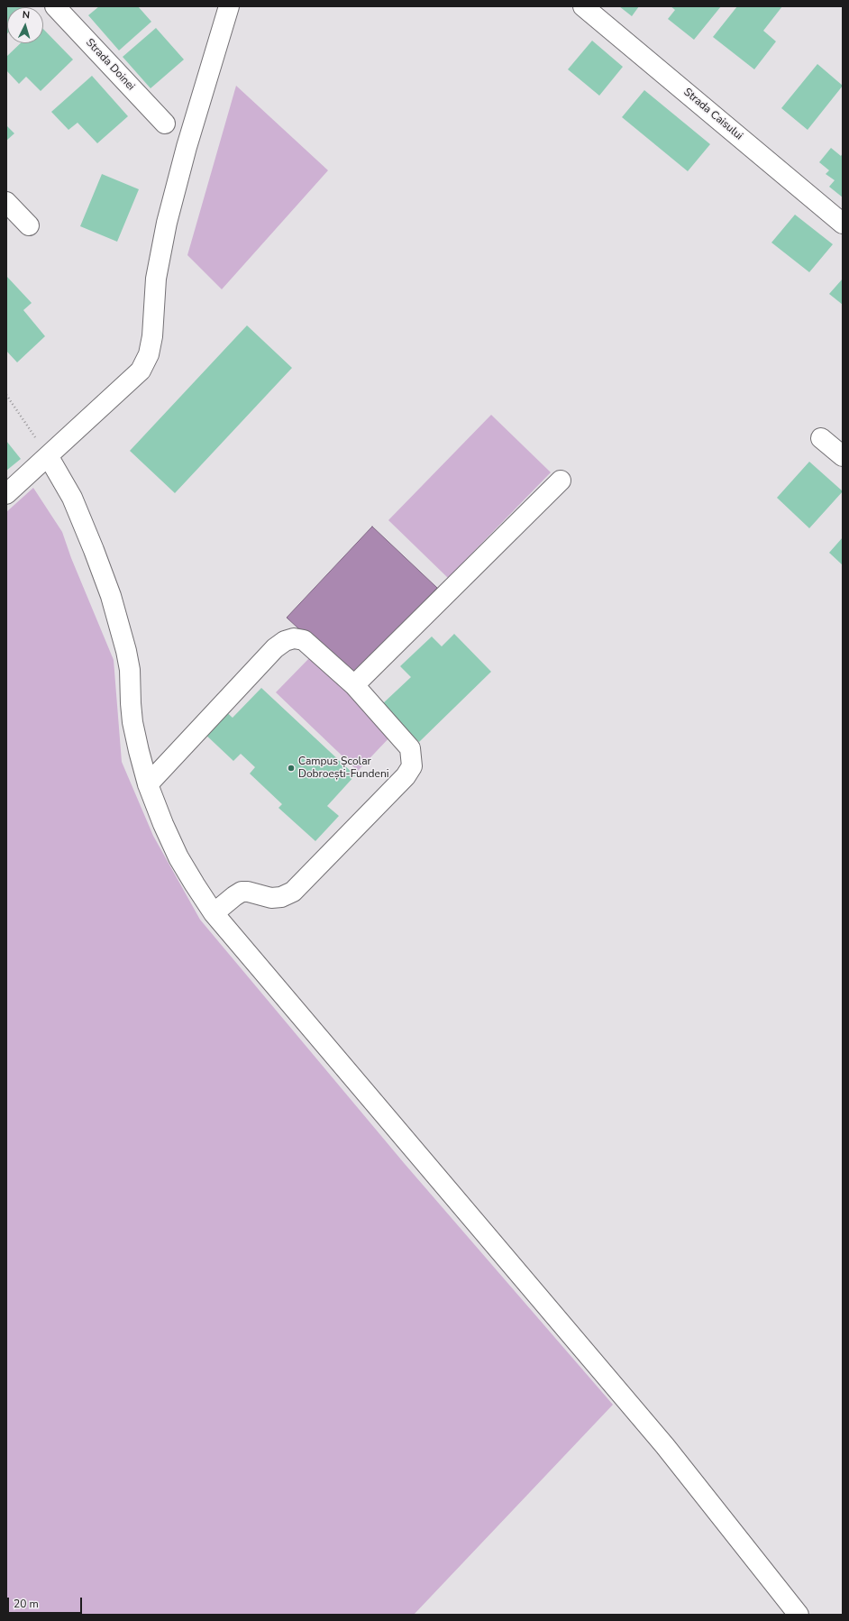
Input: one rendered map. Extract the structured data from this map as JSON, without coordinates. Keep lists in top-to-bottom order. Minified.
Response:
{"streets":{"street":["Strada Doinei","Strada Caisului"]},"places":["Campus Școlar Dobroești-Fundeni"],"scale_bar":"20 m","north":"top"}
